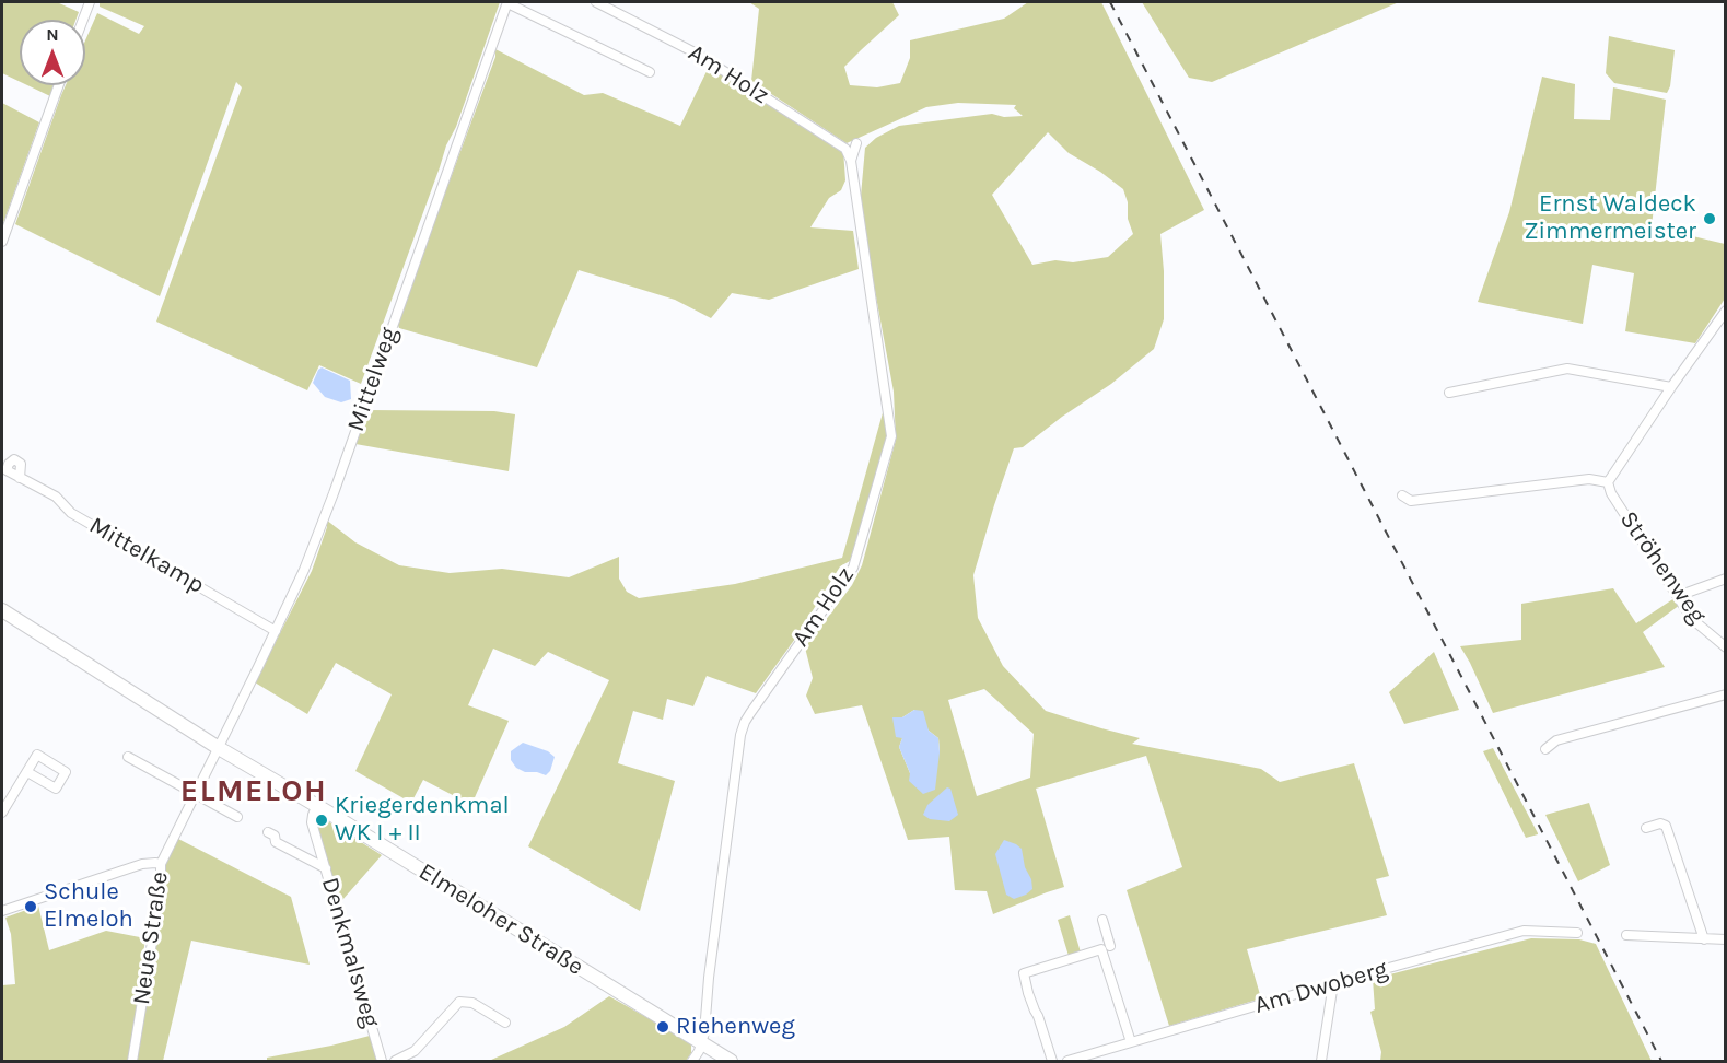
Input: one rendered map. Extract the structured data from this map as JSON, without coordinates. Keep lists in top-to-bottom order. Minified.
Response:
{"streets":{"street":["Am Holz","Mittelweg","Mittelkamp","Ströhenweg","Elmeloher Straße","Neue Straße","Denkmalsweg","Am Dwoberg"]},"crossings":[["Am Holz","Elmeloher Straße"],["Mittelweg","Mittelkamp"],["Mittelweg","Elmeloher Straße"],["Mittelweg","Neue Straße"],["Elmeloher Straße","Neue Straße"],["Elmeloher Straße","Denkmalsweg"]],"districts":["ELMELOH"],"places":["Ernst Waldeck Zimmermeister","Kriegerdenkmal WK I + II","Schule Elmeloh","Riehenweg"],"north":"top"}
